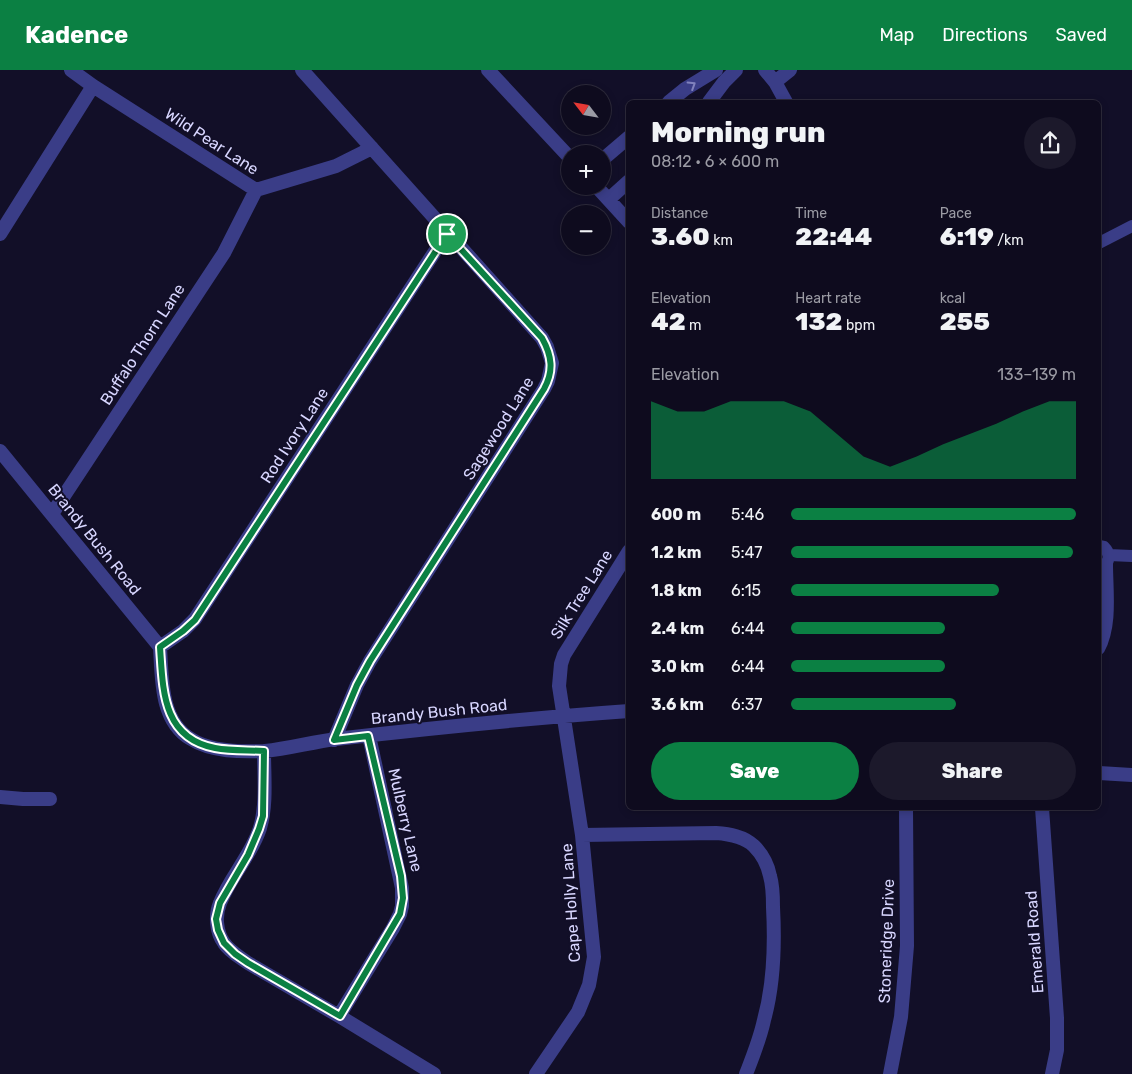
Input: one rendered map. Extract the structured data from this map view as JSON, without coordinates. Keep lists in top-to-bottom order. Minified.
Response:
{"streets":{"street":["Wild Pear Lane","Buffalo Thorn Lane","Sagewood Lane","Rod Ivory Lane","Brandy Bush Road","Silk Tree Lane","Mulberry Lane","Cape Holly Lane","Stoneridge Drive","Emerald Road"]},"crossings":[["Wild Pear Lane","Buffalo Thorn Lane"],["Wild Pear Lane","Sagewood Lane"],["Buffalo Thorn Lane","Brandy Bush Road"],["Sagewood Lane","Rod Ivory Lane"],["Sagewood Lane","Brandy Bush Road"],["Rod Ivory Lane","Brandy Bush Road"],["Brandy Bush Road","Silk Tree Lane"],["Brandy Bush Road","Mulberry Lane"],["Brandy Bush Road","Cape Holly Lane"],["Silk Tree Lane","Cape Holly Lane"]],"north":"top left","page":{"header":"Kadence","nav":["Map","Directions","Saved"],"map_buttons":["+","−"],"heading":["Morning run","08:12 · 6 × 600 m"],"stats":[["Distance","3.60 km"],["Time","22:44"],["Pace","6:19 /km"],["Elevation","42 m"],["Heart rate","132 bpm"],["kcal","255"]],"chart":["Elevation","133–139 m"],"list":[{"name":"600 m","note":"5:46"},{"name":"1.2 km","note":"5:47"},{"name":"1.8 km","note":"6:15"},{"name":"2.4 km","note":"6:44"},{"name":"3.0 km","note":"6:44"},{"name":"3.6 km","note":"6:37"}],"buttons":["Save","Share"]}}
